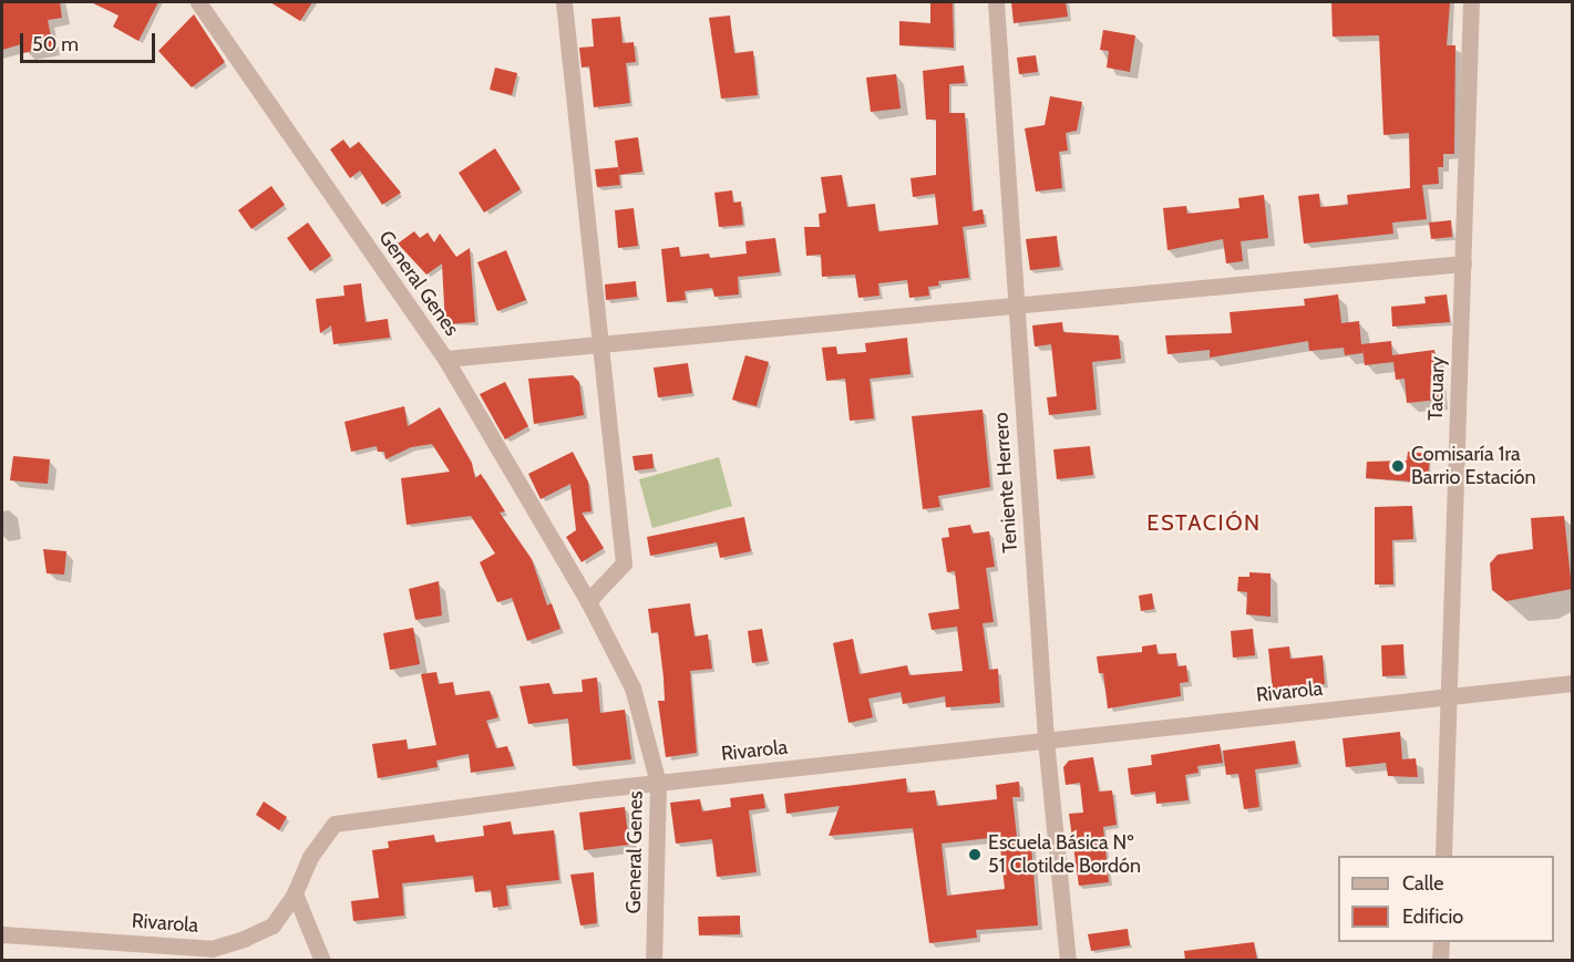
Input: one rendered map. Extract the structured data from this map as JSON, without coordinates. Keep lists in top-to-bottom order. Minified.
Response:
{"streets":{"street":["General Genes","Tacuary","Teniente Herrero","Rivarola"]},"crossings":[["General Genes","Rivarola"],["Tacuary","Rivarola"],["Teniente Herrero","Rivarola"]],"districts":["ESTACIÓN"],"places":["Comisaría 1ra Barrio Estación","Escuela Básica Nº 51 Clotilde Bordón"],"legend":["Calle","Edificio"],"scale_bar":"50 m"}
